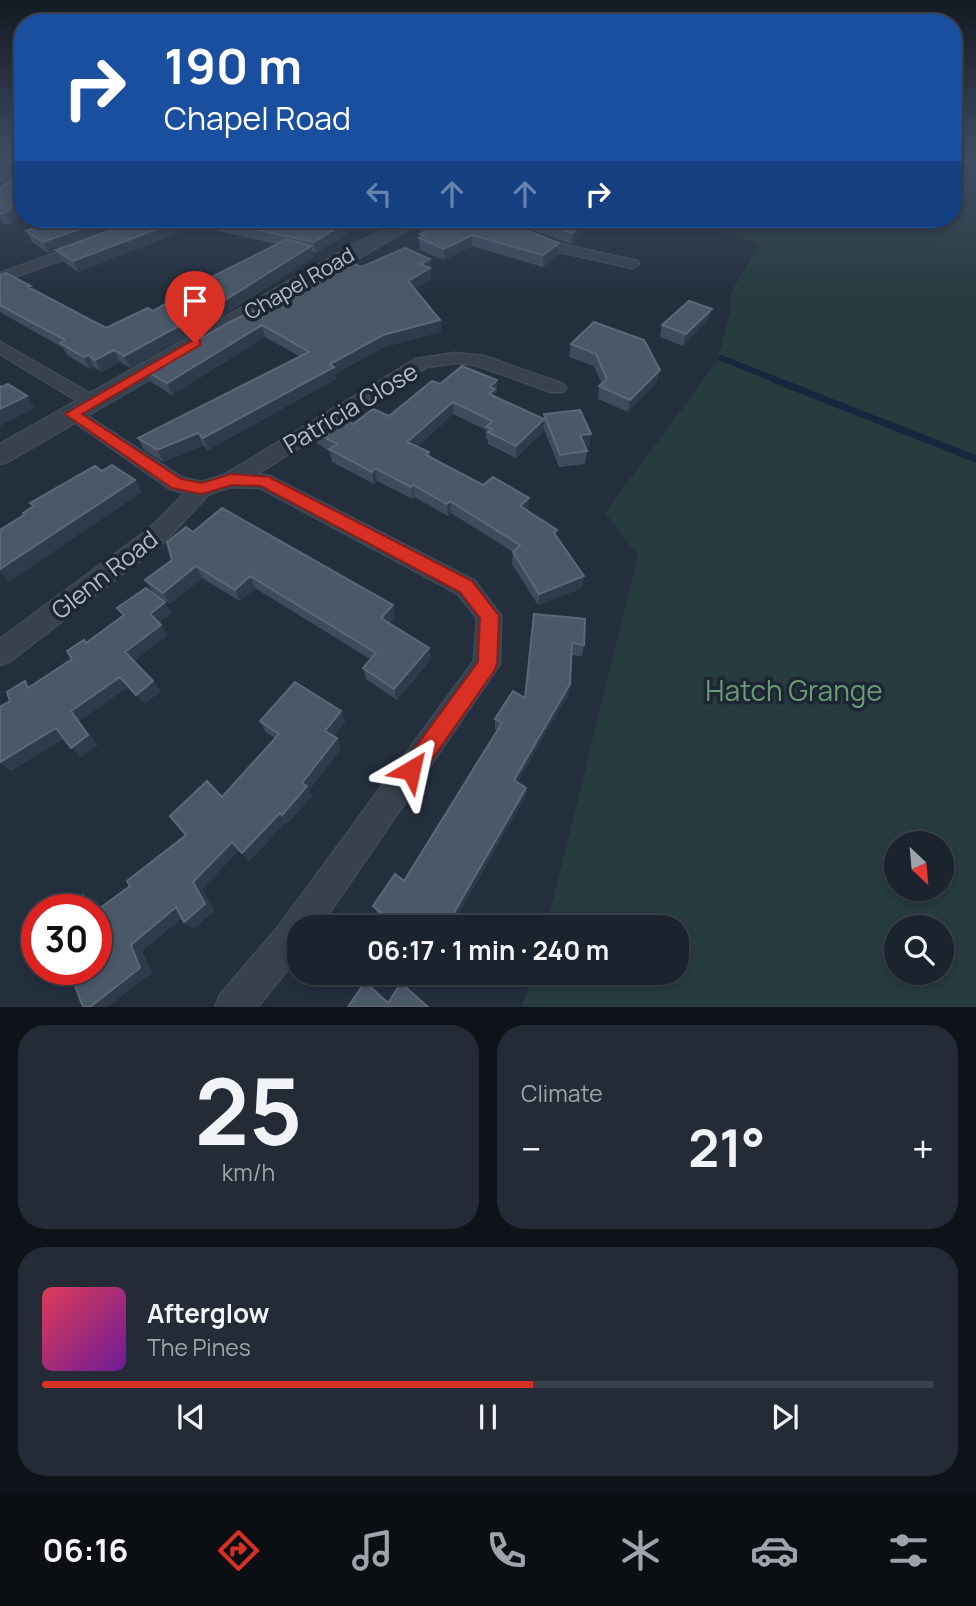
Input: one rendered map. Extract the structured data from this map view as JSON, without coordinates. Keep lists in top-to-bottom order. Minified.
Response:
{"streets":{"street":["Chapel Road","Patricia Close","Glenn Road"]},"parks":["Hatch Grange"],"north":"bottom right","page":{"turn":["190 m","Chapel Road"],"limit":"30","trip":"06:17 · 1 min · 240 m","tile":[["25","km/h"],"Climate"],"heat":["−","21°","+"],"song":["Afterglow","The Pines"],"tabs":"06:16"}}
